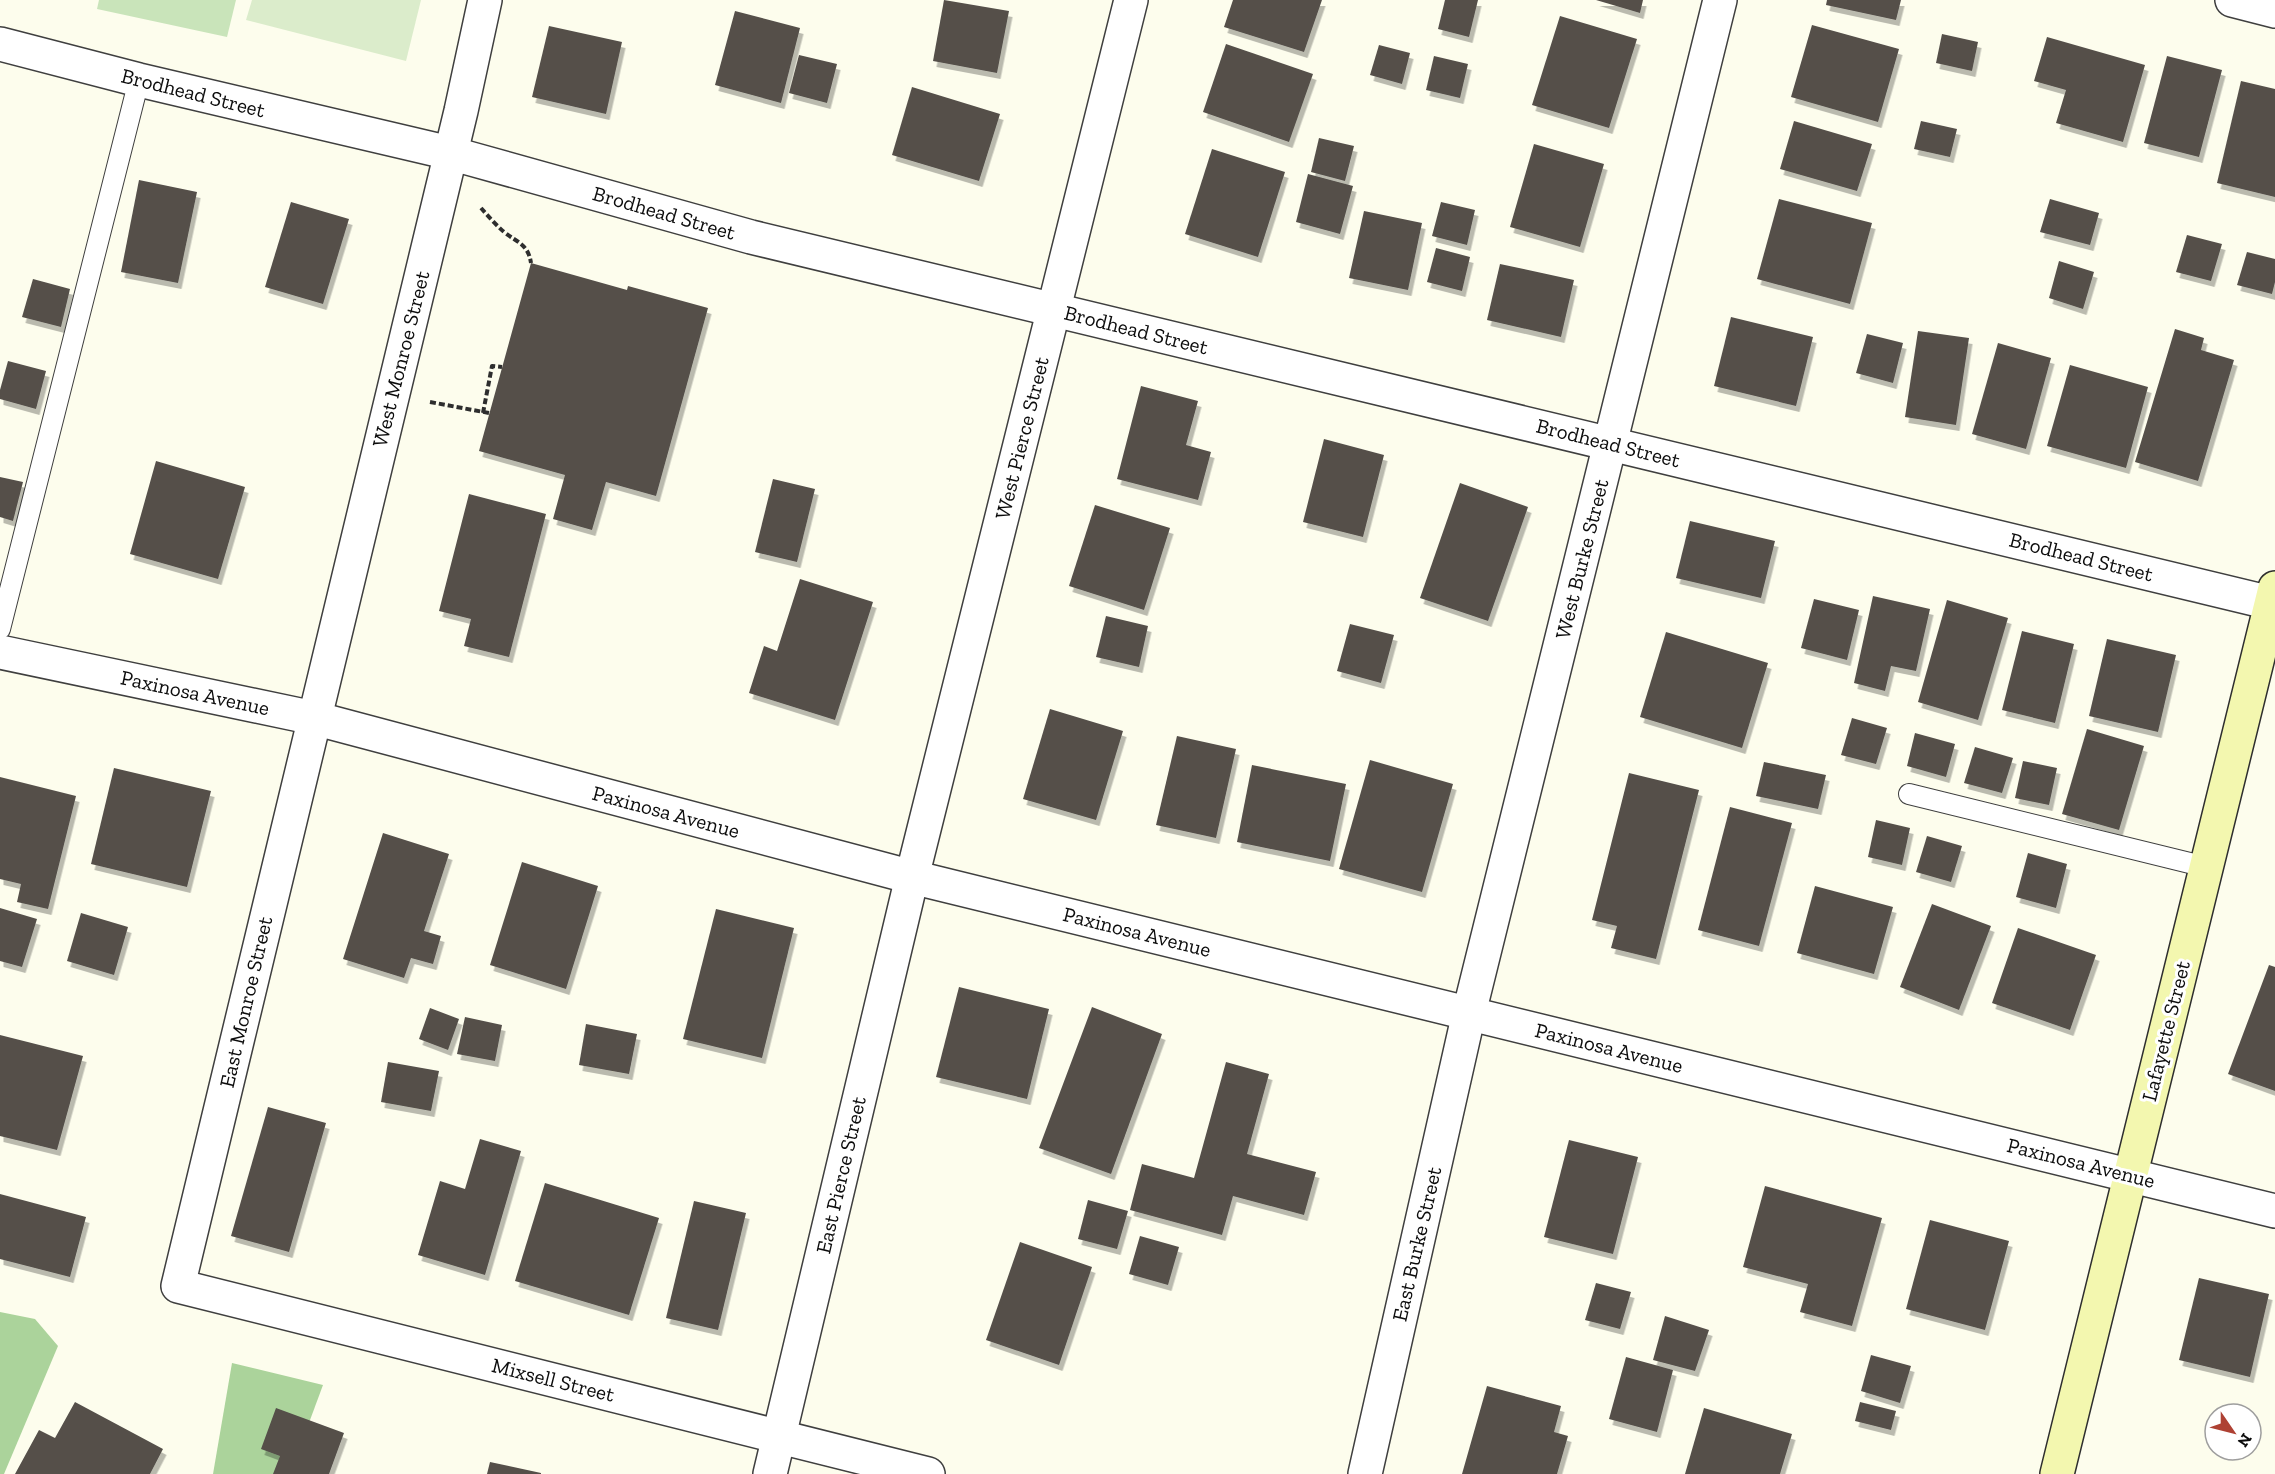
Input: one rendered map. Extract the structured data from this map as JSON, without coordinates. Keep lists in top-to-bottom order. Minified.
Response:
{"streets":{"street":["Brodhead Street","West Monroe Street","West Pierce Street","West Burke Street","Paxinosa Avenue","East Monroe Street","Lafayette Street","East Pierce Street","East Burke Street","Mixsell Street"]},"crossings":[["Brodhead Street","West Monroe Street"],["Brodhead Street","West Pierce Street"],["Brodhead Street","West Burke Street"],["Brodhead Street","Lafayette Street"],["West Monroe Street","Paxinosa Avenue"],["West Monroe Street","East Monroe Street"],["West Pierce Street","Paxinosa Avenue"],["West Pierce Street","East Pierce Street"],["West Burke Street","Paxinosa Avenue"],["West Burke Street","East Burke Street"],["Paxinosa Avenue","East Monroe Street"],["Paxinosa Avenue","Lafayette Street"],["Paxinosa Avenue","East Pierce Street"],["Paxinosa Avenue","East Burke Street"],["East Monroe Street","Mixsell Street"],["East Pierce Street","Mixsell Street"]],"north":"bottom right"}
